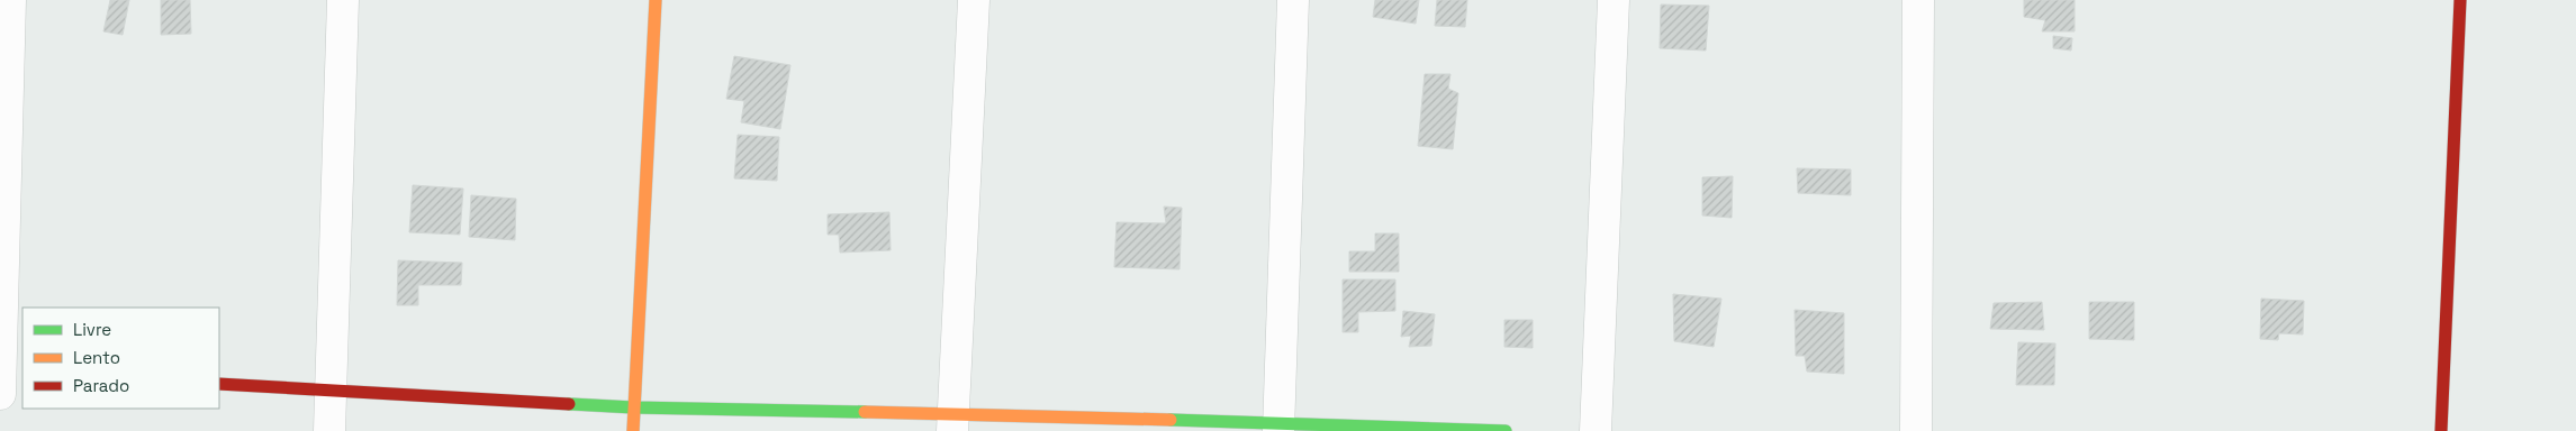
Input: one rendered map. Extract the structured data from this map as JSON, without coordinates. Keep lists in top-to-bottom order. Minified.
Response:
{"legend":["Livre","Lento","Parado"]}
